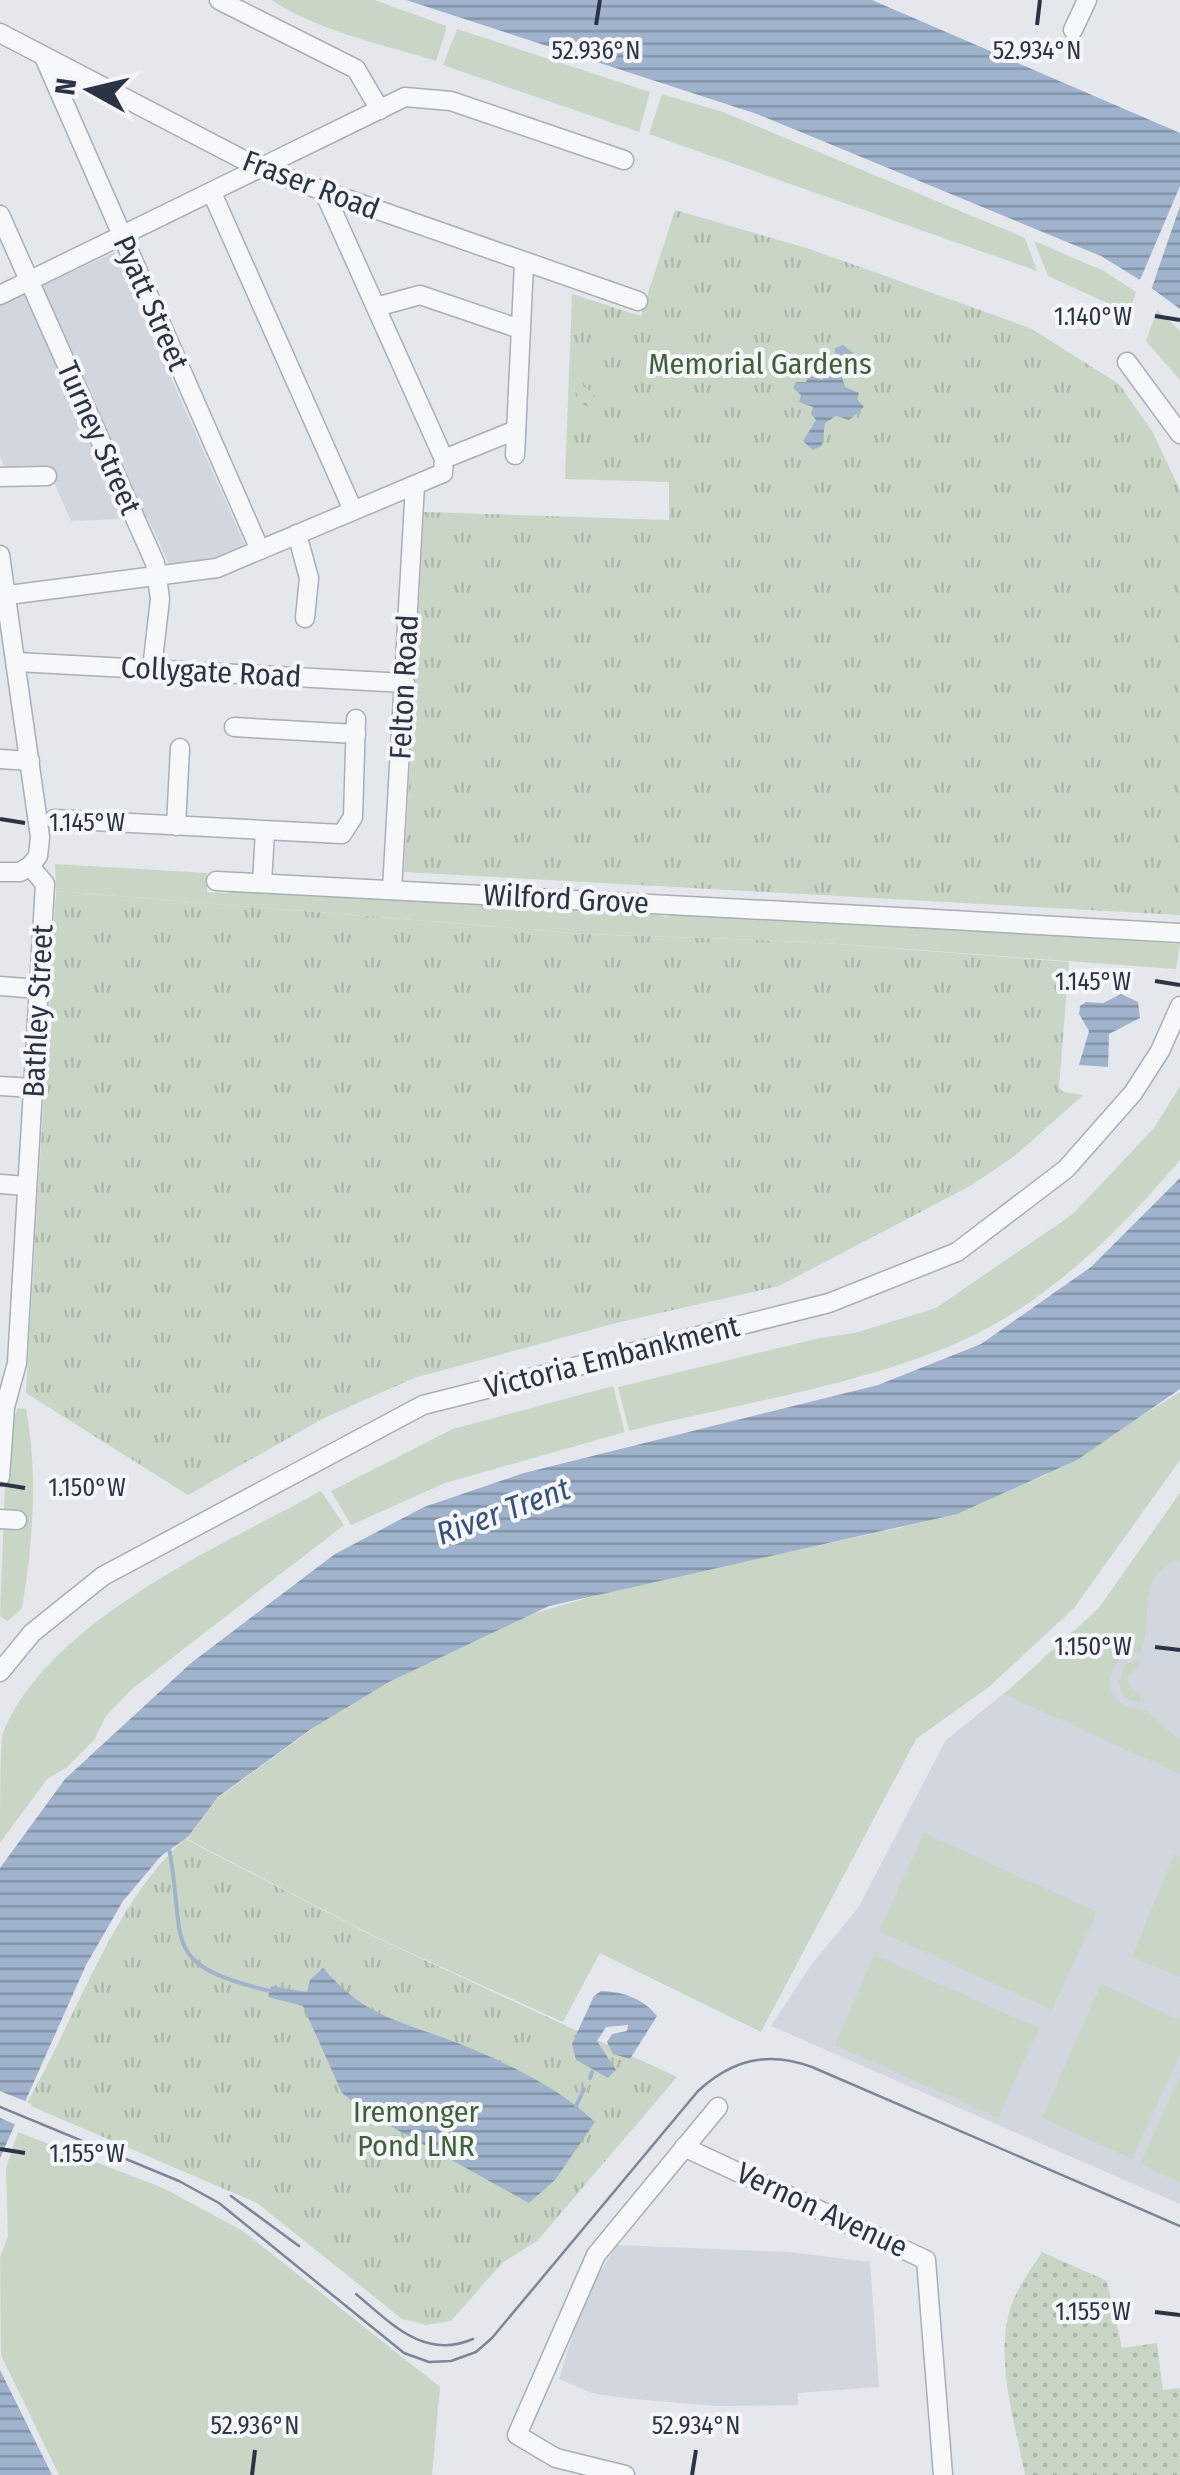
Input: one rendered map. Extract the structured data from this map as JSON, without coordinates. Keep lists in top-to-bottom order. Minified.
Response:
{"streets":{"street":["Fraser Road","Pyatt Street","Turney Street","Collygate Road","Felton Road","Wilford Grove","Bathley Street","Victoria Embankment","Vernon Avenue"]},"crossings":[["Fraser Road","Pyatt Street"],["Turney Street","Collygate Road"],["Collygate Road","Felton Road"],["Collygate Road","Bathley Street"],["Felton Road","Wilford Grove"]],"water":["River Trent"],"parks":["Memorial Gardens","Iremonger Pond LNR"],"north":"left","coordinates":["52.936°N","52.934°N","1.140°W","1.145°W","1.150°W","1.155°W"]}
